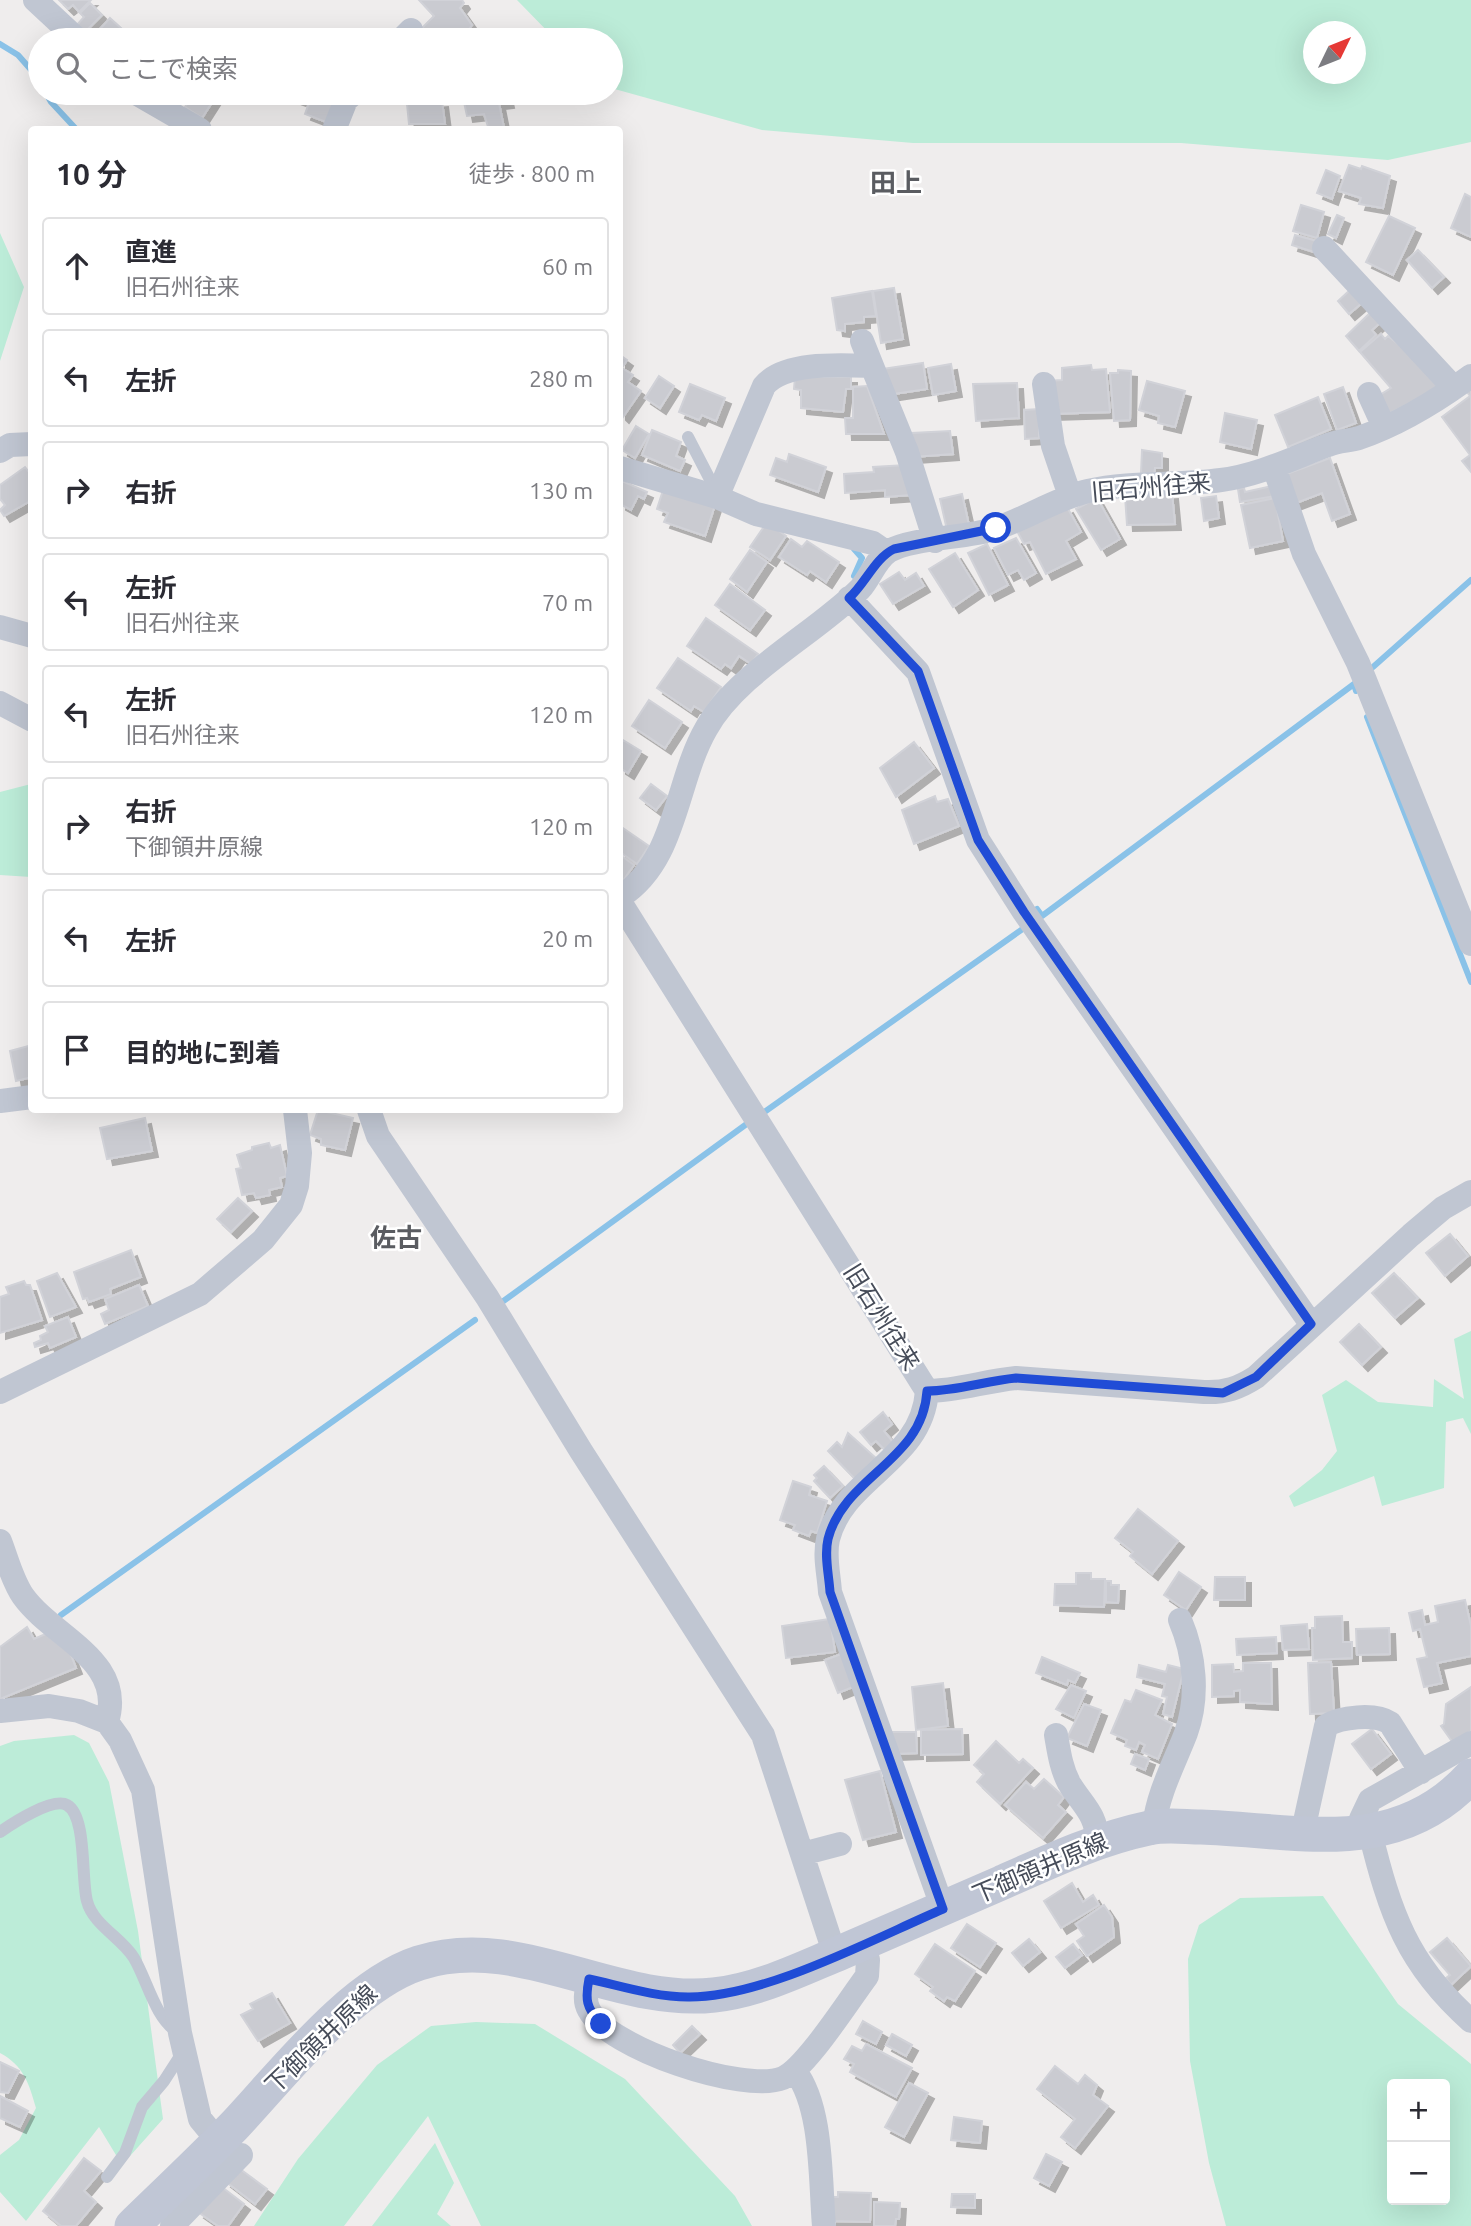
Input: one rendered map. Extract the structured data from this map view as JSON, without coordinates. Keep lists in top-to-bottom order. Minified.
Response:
{"streets":{"main road":["下御領井原線"],"street":["旧石州往来"]},"crossings":[["旧石州往来","下御領井原線"]],"districts":["田上","佐古"],"north":"top right","page":{"search":"ここで検索","heading":["10 分","徒歩 · 800 m"],"list":[["直進","旧石州往来","60 m"],["左折","280 m"],["右折","130 m"],["左折","旧石州往来","70 m"],["左折","旧石州往来","120 m"],["右折","下御領井原線","120 m"],["左折","20 m"],"目的地に到着"],"map_buttons":["+","−"]}}
